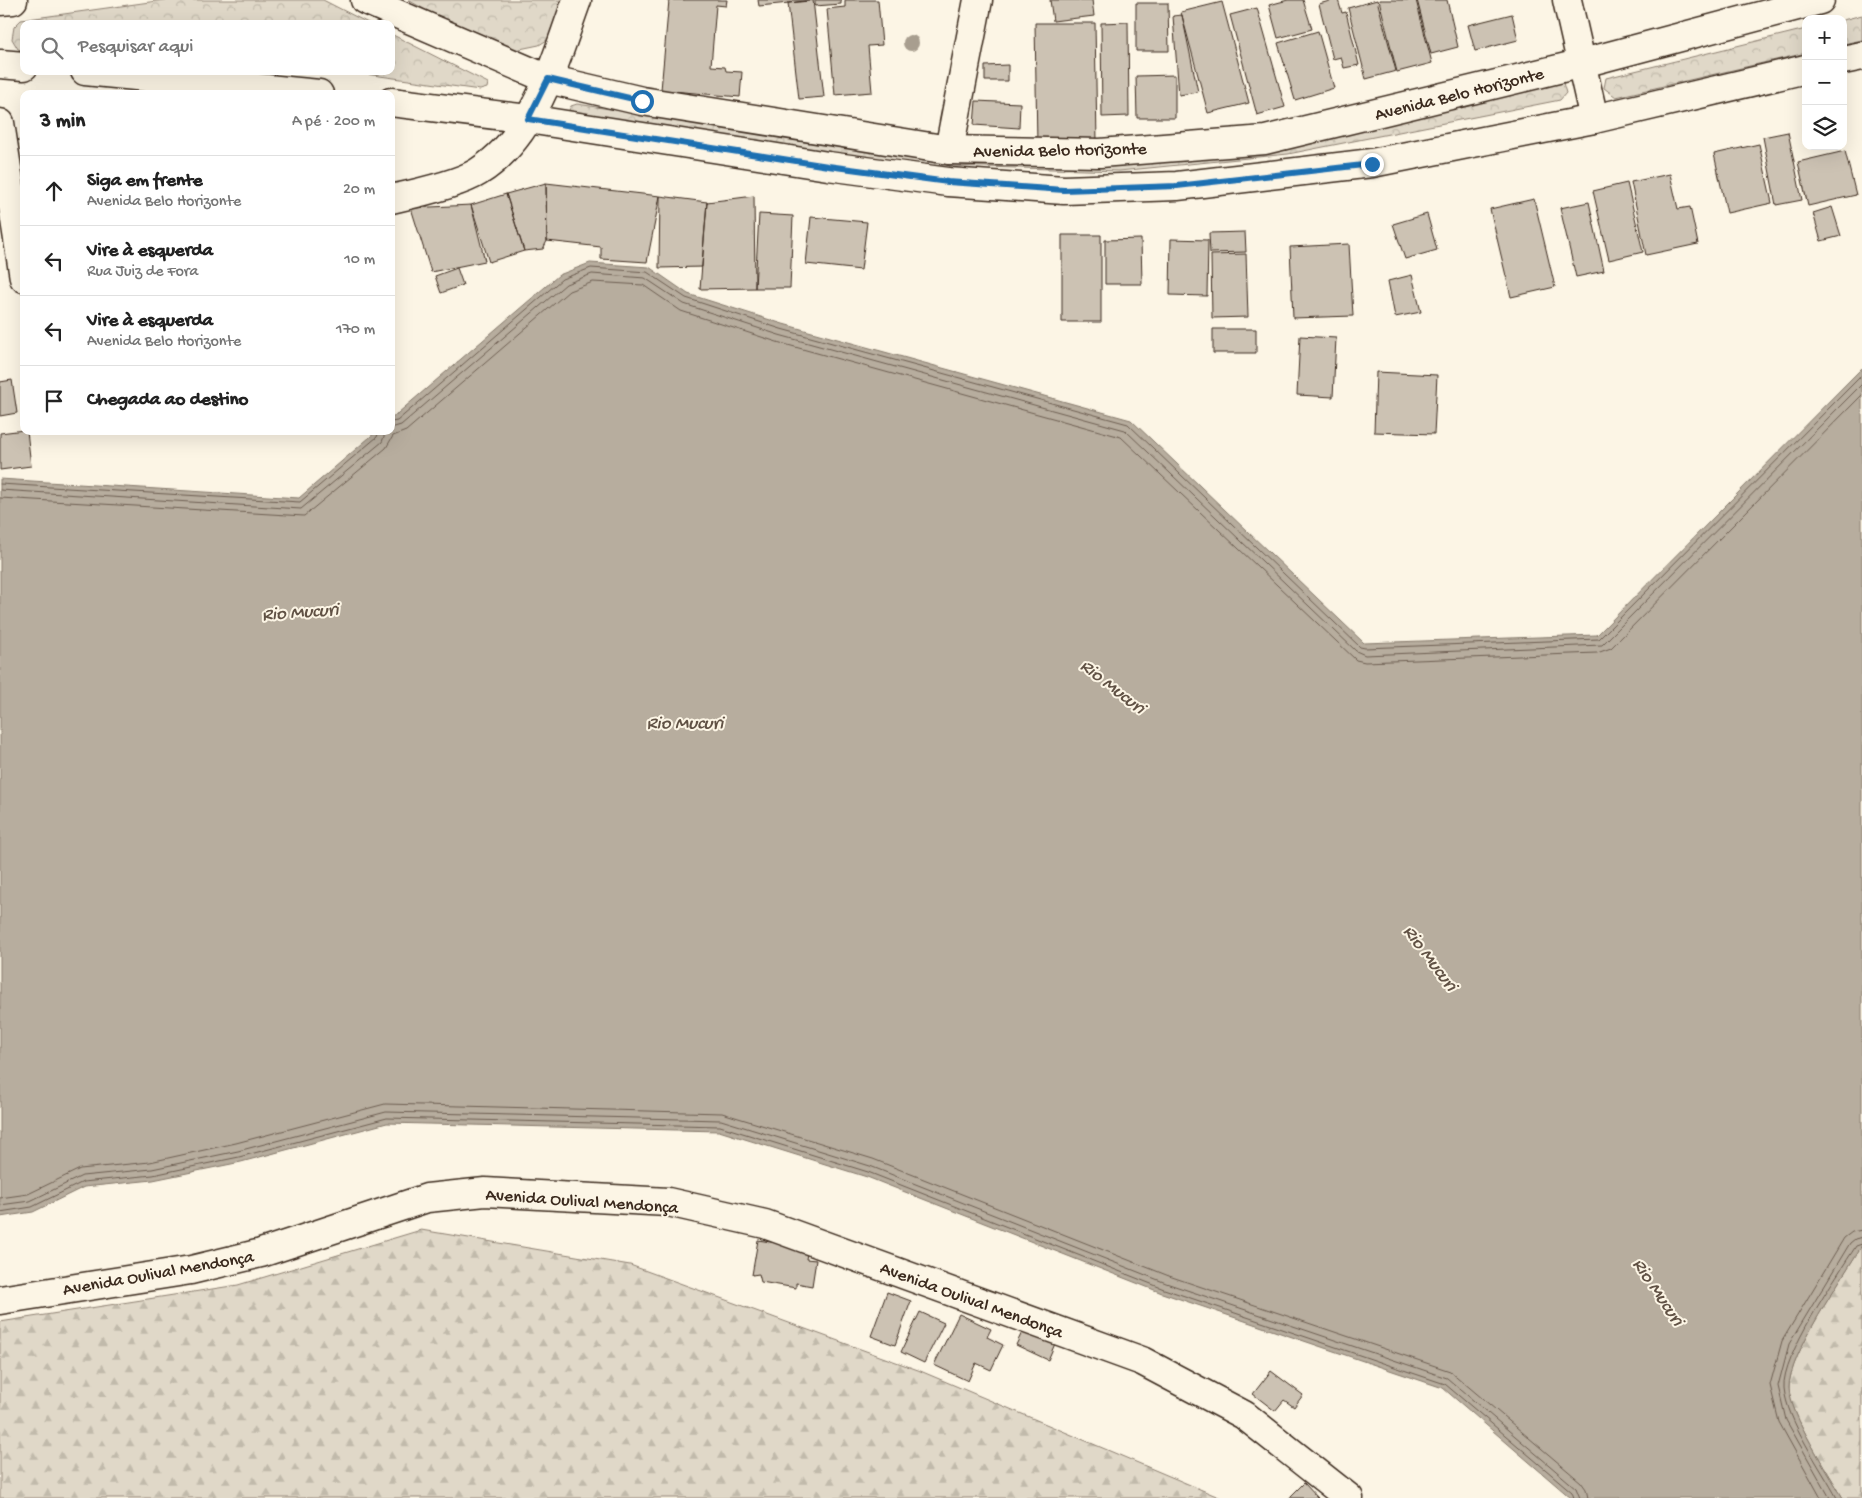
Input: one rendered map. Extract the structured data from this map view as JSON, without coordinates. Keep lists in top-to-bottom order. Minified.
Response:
{"streets":{"street":["Avenida Belo Horizonte","Avenida Oulival Mendonça"]},"water":["Rio Mucuri"],"page":{"map_buttons":["+","−"],"search":"Pesquisar aqui","heading":["3 min","A pé · 200 m"],"list":[["Siga em frente","Avenida Belo Horizonte","20 m"],["Vire à esquerda","Rua Juiz de Fora","10 m"],["Vire à esquerda","Avenida Belo Horizonte","170 m"],"Chegada ao destino"]}}
